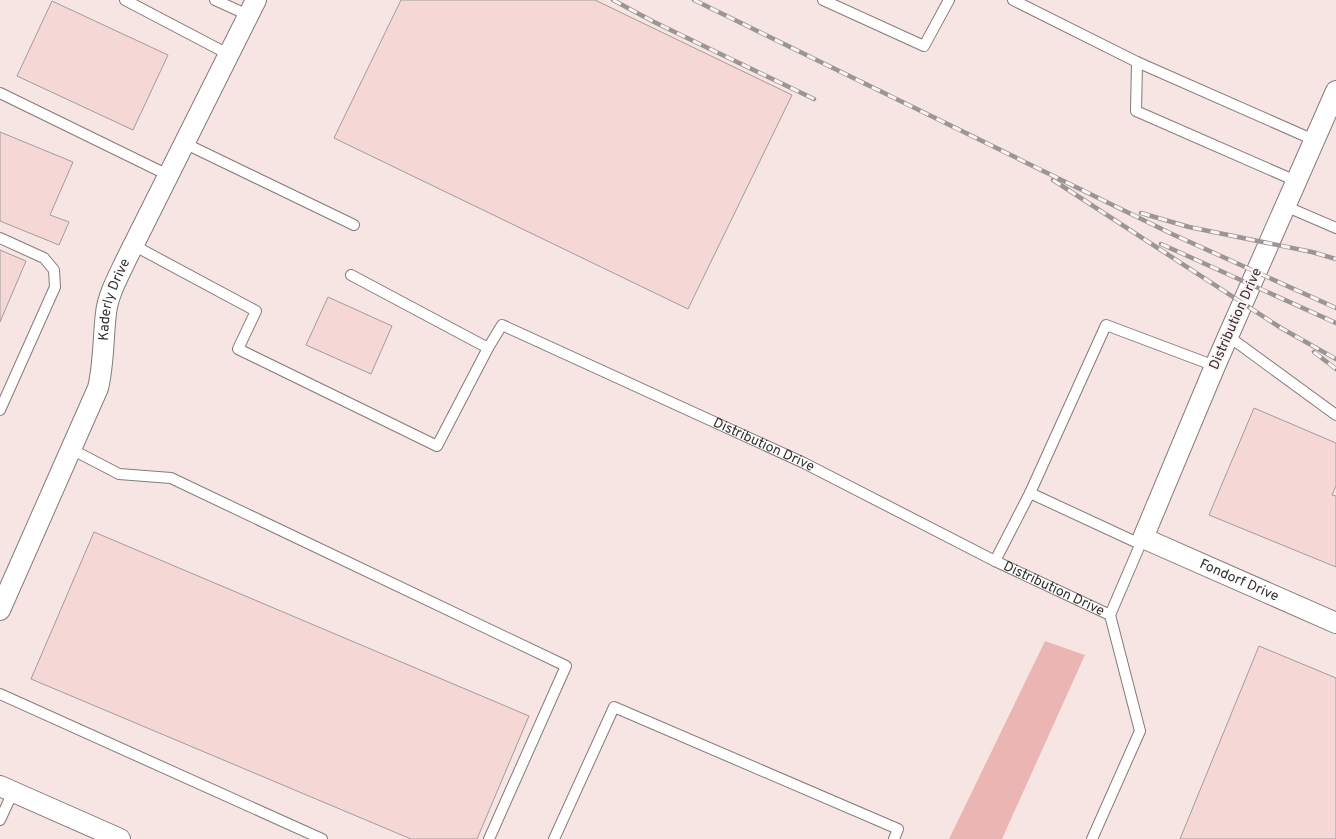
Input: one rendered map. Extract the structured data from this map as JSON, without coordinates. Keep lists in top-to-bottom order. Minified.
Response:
{"streets":{"street":["Kaderly Drive","Distribution Drive","Fondorf Drive"]},"crossings":[["Distribution Drive","Fondorf Drive"]]}
